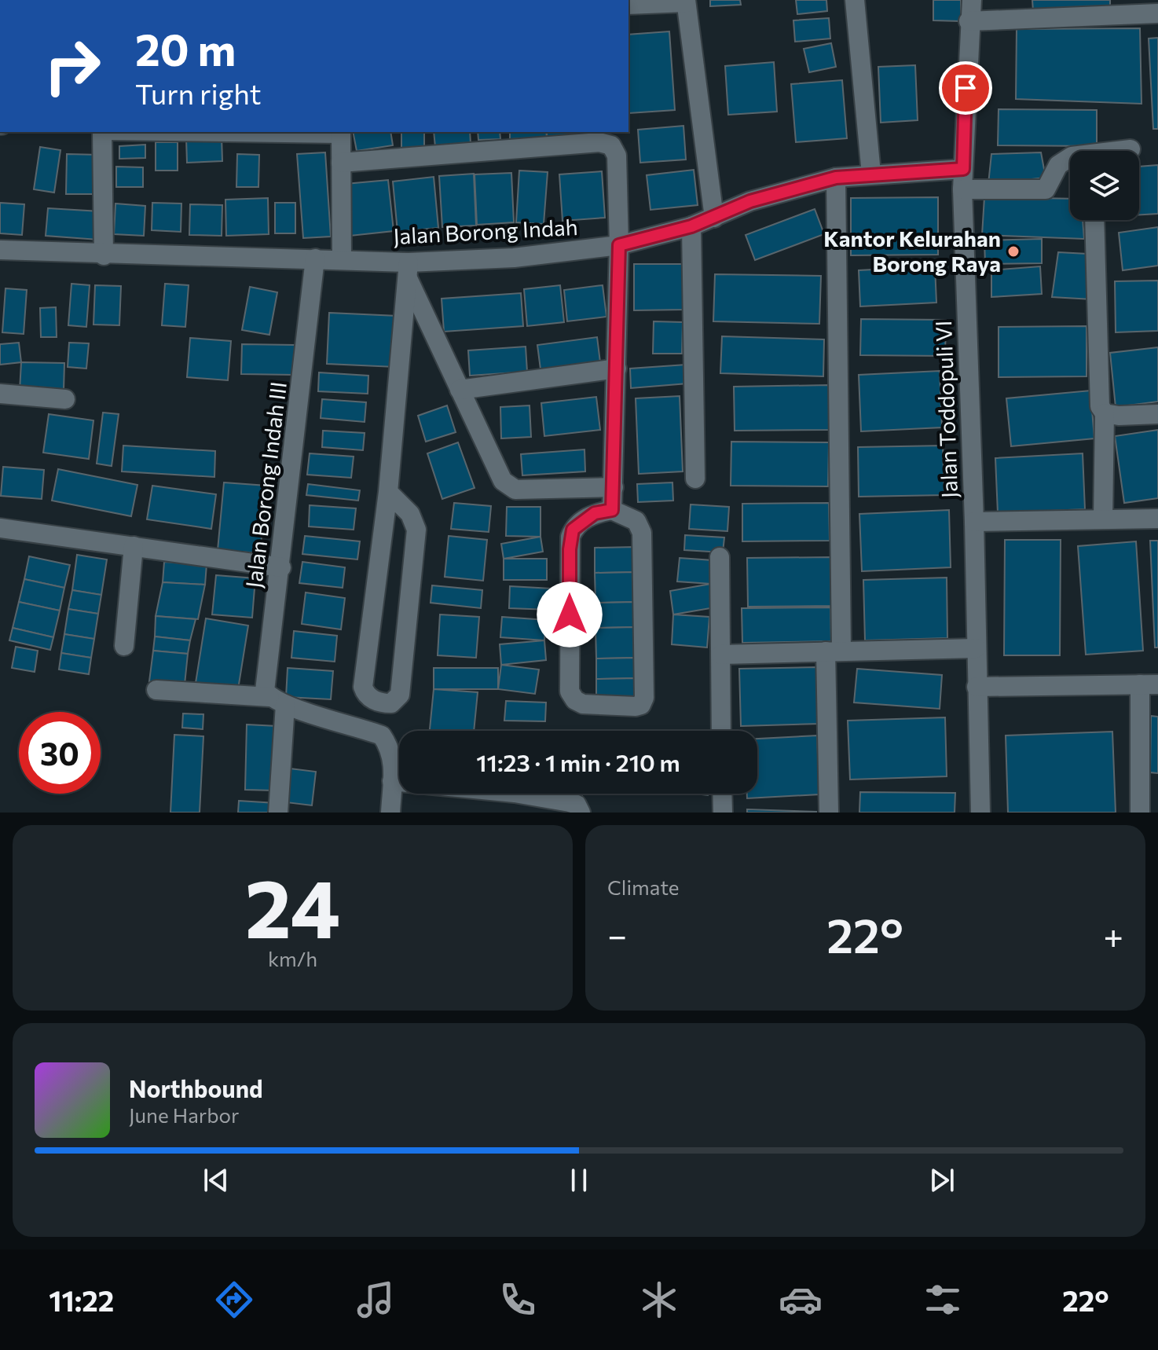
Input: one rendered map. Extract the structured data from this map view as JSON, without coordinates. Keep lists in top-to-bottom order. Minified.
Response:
{"streets":{"street":["Jalan Borong Indah","Jalan Toddopuli VI","Jalan Borong Indah III"]},"crossings":[["Jalan Borong Indah","Jalan Toddopuli VI"],["Jalan Borong Indah","Jalan Borong Indah III"]],"places":["Kantor Kelurahan Borong Raya"],"page":{"turn":["20 m","Turn right"],"limit":"30","trip":"11:23 · 1 min · 210 m","tile":[["24","km/h"],"Climate"],"heat":["−","22°","+"],"song":["Northbound","June Harbor"],"tabs":["11:22","22°"]}}
